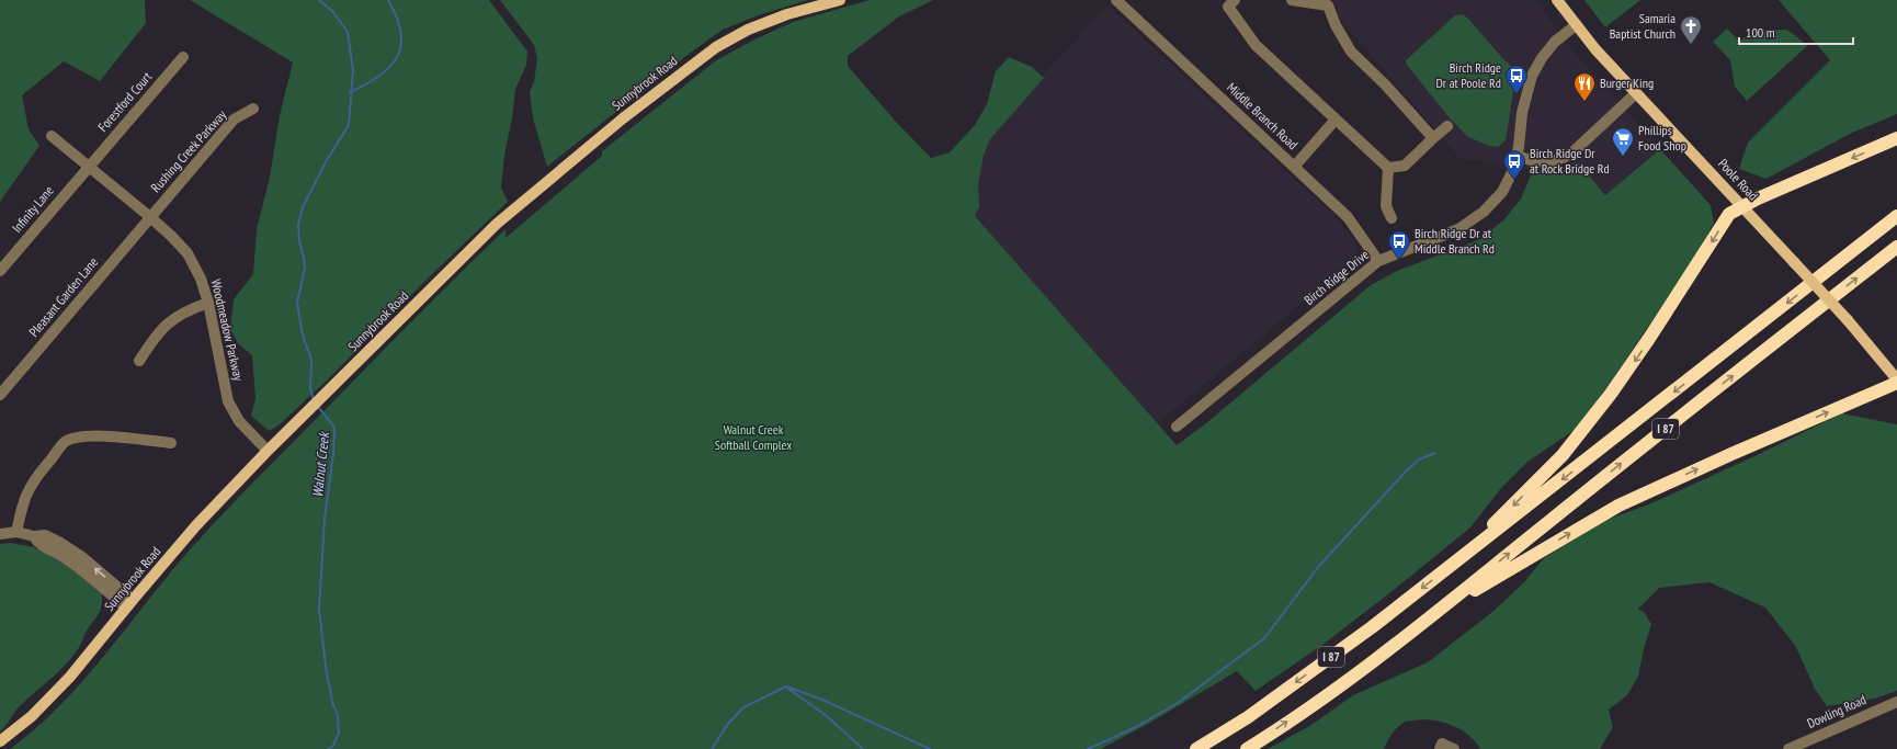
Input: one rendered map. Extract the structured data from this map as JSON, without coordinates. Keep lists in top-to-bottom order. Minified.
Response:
{"streets":{"highway":["I 87"],"main road":["Sunnybrook Road","Poole Road"],"street":["Forestford Court","Middle Branch Road","Rushing Creek Parkway","Infinity Lane","Birch Ridge Drive","Pleasant Garden Lane","Woodmeadow Parkway","Dowling Road"]},"crossings":[["Sunnybrook Road","Woodmeadow Parkway"],["Forestford Court","Infinity Lane"],["Forestford Court","Woodmeadow Parkway"],["Middle Branch Road","Birch Ridge Drive"],["Rushing Creek Parkway","Pleasant Garden Lane"],["Rushing Creek Parkway","Woodmeadow Parkway"],["Poole Road","Birch Ridge Drive"],["Infinity Lane","Woodmeadow Parkway"],["Pleasant Garden Lane","Woodmeadow Parkway"]],"water":["Walnut Creek"],"parks":["Walnut Creek Softball Complex"],"places":{"church":["Samaria Baptist Church"],"bus stop":["Birch Ridge Dr at Poole Rd","Birch Ridge Dr at Rock Bridge Rd","Birch Ridge Dr at Middle Branch Rd"],"restaurant":["Burger King"],"supermarket":["Phillips Food Shop"]},"scale_bar":"100 m"}
